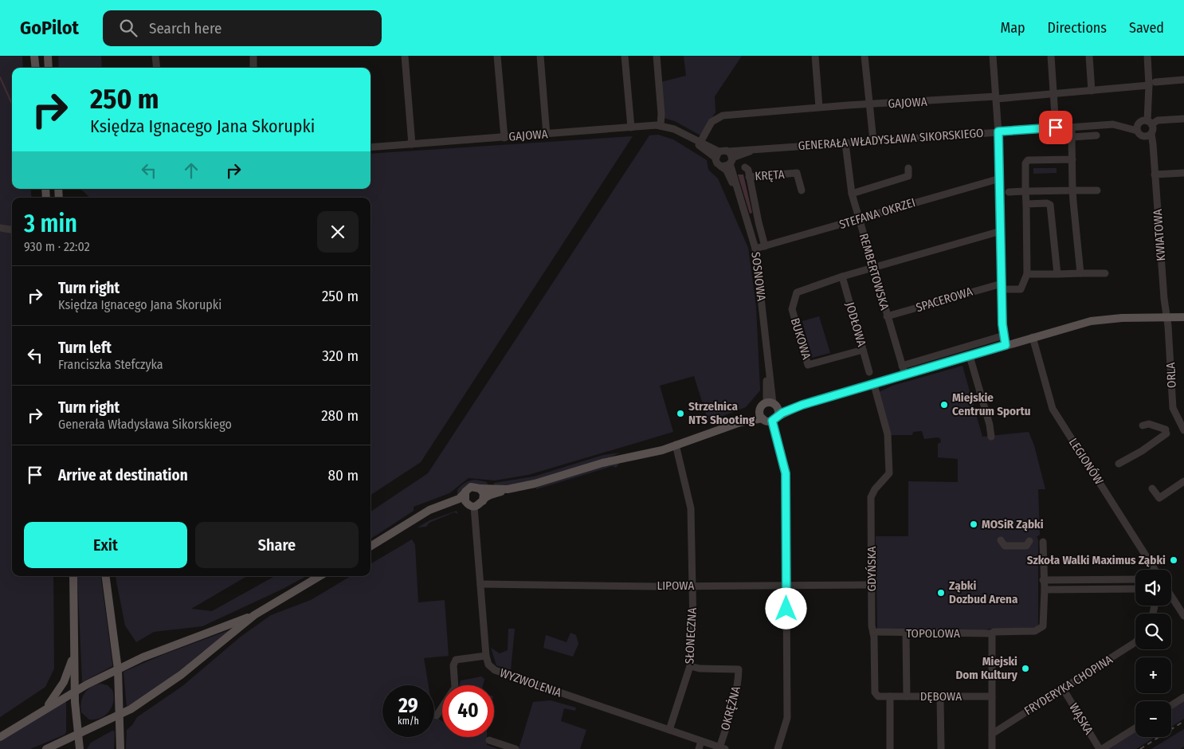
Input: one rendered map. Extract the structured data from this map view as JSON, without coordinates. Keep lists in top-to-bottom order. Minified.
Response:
{"streets":{"street":["GAJOWA","GENERAŁA WŁADYSŁAWA SIKORSKIEGO","KRĘTA","STEFANA OKRZEI","KWIATOWA","REMBERTOWSKA","SOSNOWA","SPACEROWA","JODŁOWA","BUKOWA","ORLA","LEGIONÓW","GDYŃSKA","LIPOWA","TOPOLOWA","SŁONECZNA","WYZWOLENIA","FRYDERYKA CHOPINA","DĘBOWA","OKRĘŻNA","WĄSKA"]},"crossings":[["GAJOWA","SOSNOWA"],["GENERAŁA WŁADYSŁAWA SIKORSKIEGO","KWIATOWA"],["GENERAŁA WŁADYSŁAWA SIKORSKIEGO","REMBERTOWSKA"],["GENERAŁA WŁADYSŁAWA SIKORSKIEGO","SOSNOWA"],["KRĘTA","SOSNOWA"],["STEFANA OKRZEI","REMBERTOWSKA"],["STEFANA OKRZEI","SOSNOWA"],["KWIATOWA","ORLA"],["REMBERTOWSKA","SPACEROWA"],["JODŁOWA","BUKOWA"],["GDYŃSKA","LIPOWA"],["GDYŃSKA","TOPOLOWA"],["GDYŃSKA","DĘBOWA"],["LIPOWA","SŁONECZNA"],["SŁONECZNA","WYZWOLENIA"],["SŁONECZNA","OKRĘŻNA"],["WYZWOLENIA","OKRĘŻNA"],["FRYDERYKA CHOPINA","WĄSKA"]],"places":["Miejskie Centrum Sportu","Strzelnica NTS Shooting","MOSiR Ząbki","Szkoła Walki Maximus Ząbki","Ząbki Dozbud Arena","Miejski Dom Kultury"],"page":{"header":"GoPilot","search":"Search here","nav":["Map","Directions","Saved"],"turn":["250 m","Księdza Ignacego Jana Skorupki"],"heading":["3 min","930 m · 22:02"],"list":[{"name":"Turn right","note":"Księdza Ignacego Jana Skorupki","value":"250 m"},{"name":"Turn left","note":"Franciszka Stefczyka","value":"320 m"},{"name":"Turn right","note":"Generała Władysława Sikorskiego","value":"280 m"},{"name":"Arrive at destination","value":"80 m"}],"buttons":["Exit","Share"],"map_buttons":["+","−"],"speed":"29 km/h","limit":"40"}}
